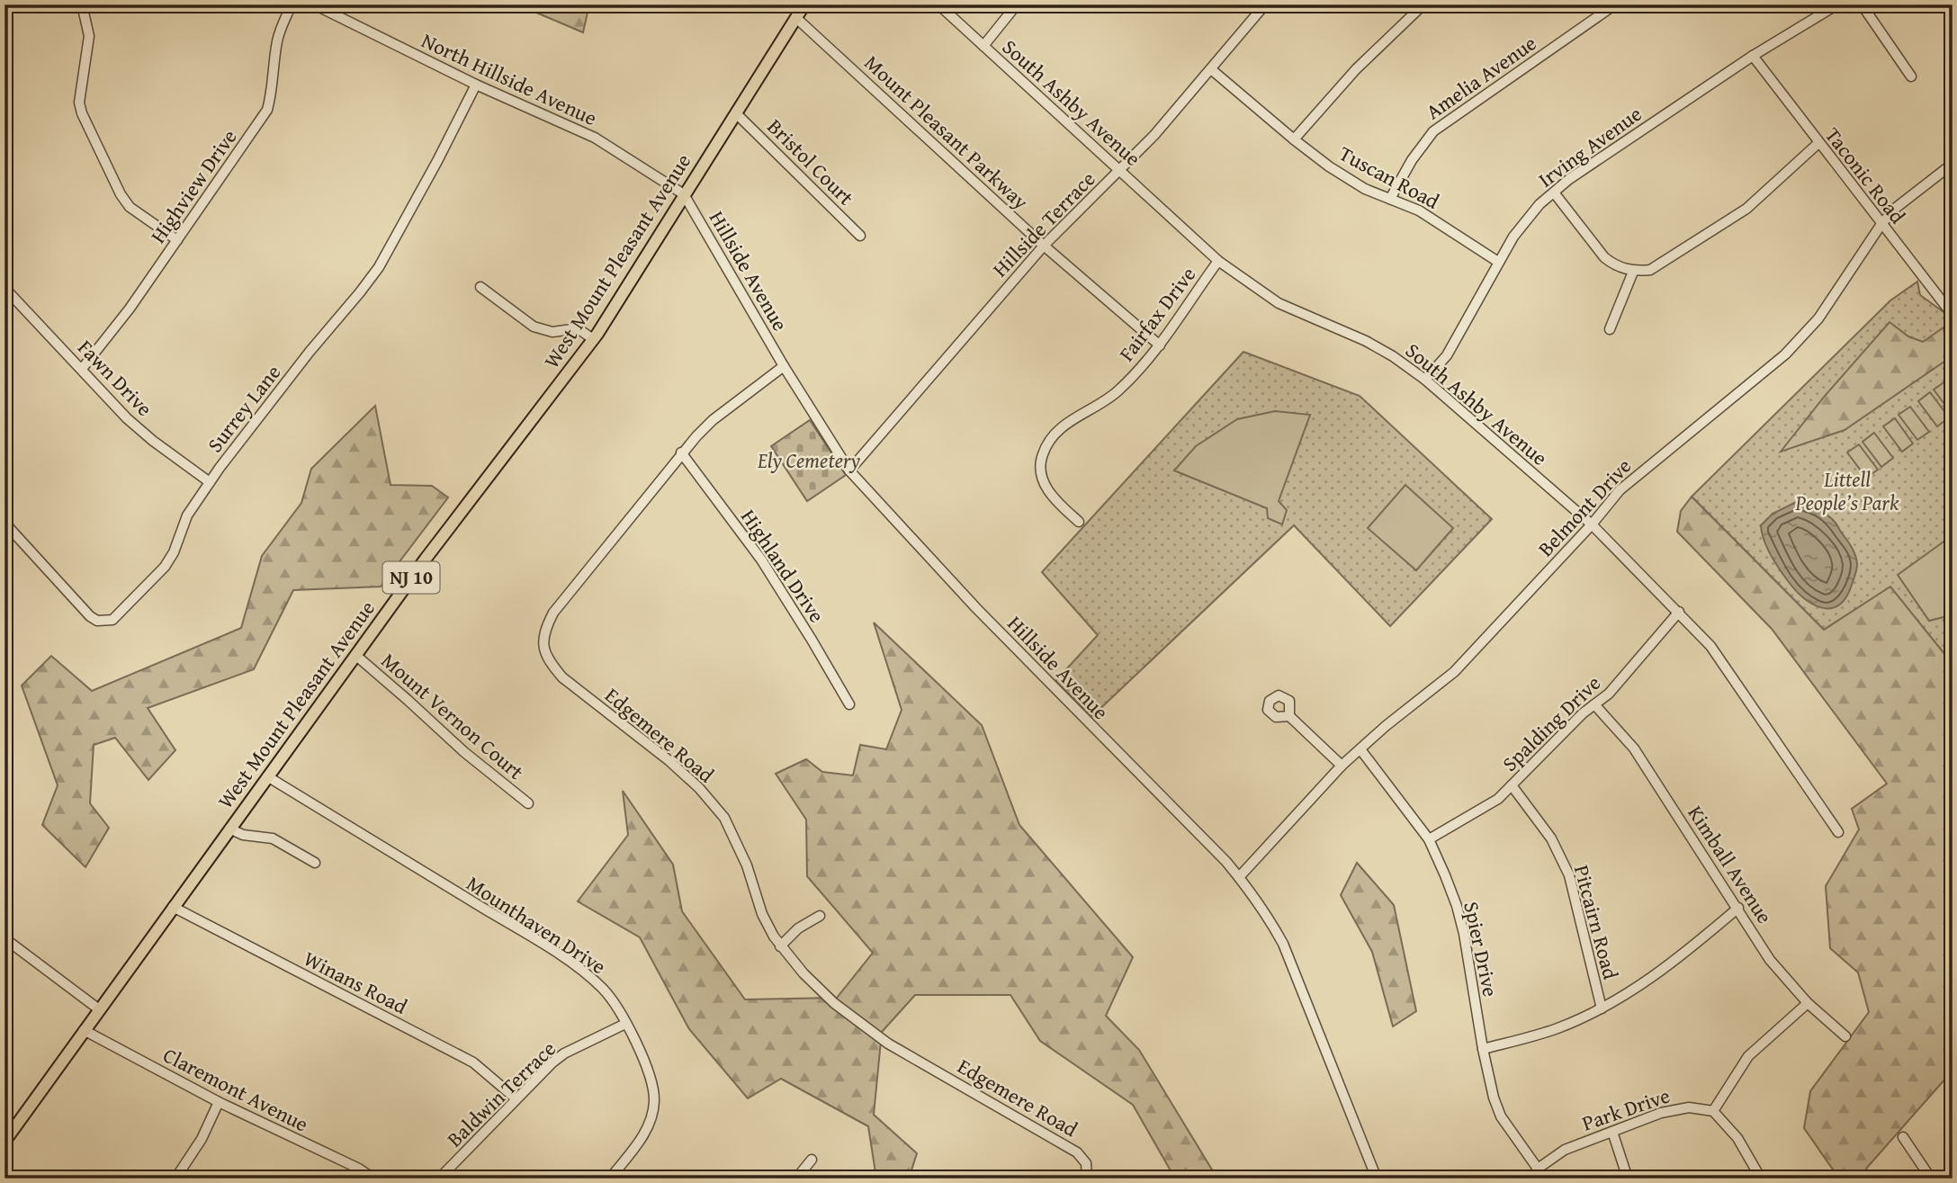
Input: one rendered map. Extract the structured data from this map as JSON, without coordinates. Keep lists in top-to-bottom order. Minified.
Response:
{"streets":{"main road":["West Mount Pleasant Avenue","NJ 10"],"street":["Amelia Avenue","North Hillside Avenue","South Ashby Avenue","Mount Pleasant Parkway","Irving Avenue","Bristol Court","Taconic Road","Tuscan Road","Highview Drive","Hillside Terrace","Hillside Avenue","Fairfax Drive","Fawn Drive","Surrey Lane","Belmont Drive","Highland Drive","Mount Vernon Court","Spalding Drive","Edgemere Road","Kimball Avenue","Pitcairn Road","Mounthaven Drive","Spier Drive","Winans Road","Claremont Avenue","Baldwin Terrace","Park Drive"]},"crossings":[["Amelia Avenue","Tuscan Road"],["North Hillside Avenue","West Mount Pleasant Avenue"],["North Hillside Avenue","Hillside Avenue"],["North Hillside Avenue","Surrey Lane"],["South Ashby Avenue","Irving Avenue"],["South Ashby Avenue","Hillside Terrace"],["South Ashby Avenue","Fairfax Drive"],["South Ashby Avenue","Belmont Drive"],["South Ashby Avenue","Spalding Drive"],["Mount Pleasant Parkway","Hillside Terrace"],["Mount Pleasant Parkway","West Mount Pleasant Avenue"],["Mount Pleasant Parkway","Fairfax Drive"],["Irving Avenue","Taconic Road"],["Irving Avenue","Tuscan Road"],["Bristol Court","West Mount Pleasant Avenue"],["Taconic Road","Belmont Drive"],["Tuscan Road","Hillside Terrace"],["Highview Drive","Fawn Drive"],["Hillside Terrace","Hillside Avenue"],["West Mount Pleasant Avenue","Hillside Avenue"],["West Mount Pleasant Avenue","Mount Vernon Court"],["West Mount Pleasant Avenue","Mounthaven Drive"],["West Mount Pleasant Avenue","Winans Road"],["West Mount Pleasant Avenue","Claremont Avenue"],["Hillside Avenue","Belmont Drive"],["Hillside Avenue","Edgemere Road"],["Fawn Drive","Surrey Lane"],["Belmont Drive","Spier Drive"],["Highland Drive","Edgemere Road"],["Spalding Drive","Kimball Avenue"],["Spalding Drive","Pitcairn Road"],["Spalding Drive","Spier Drive"],["Mounthaven Drive","Baldwin Terrace"],["Spier Drive","Park Drive"],["Winans Road","Baldwin Terrace"]],"parks":["Ely Cemetery","Littell People’s Park"]}
